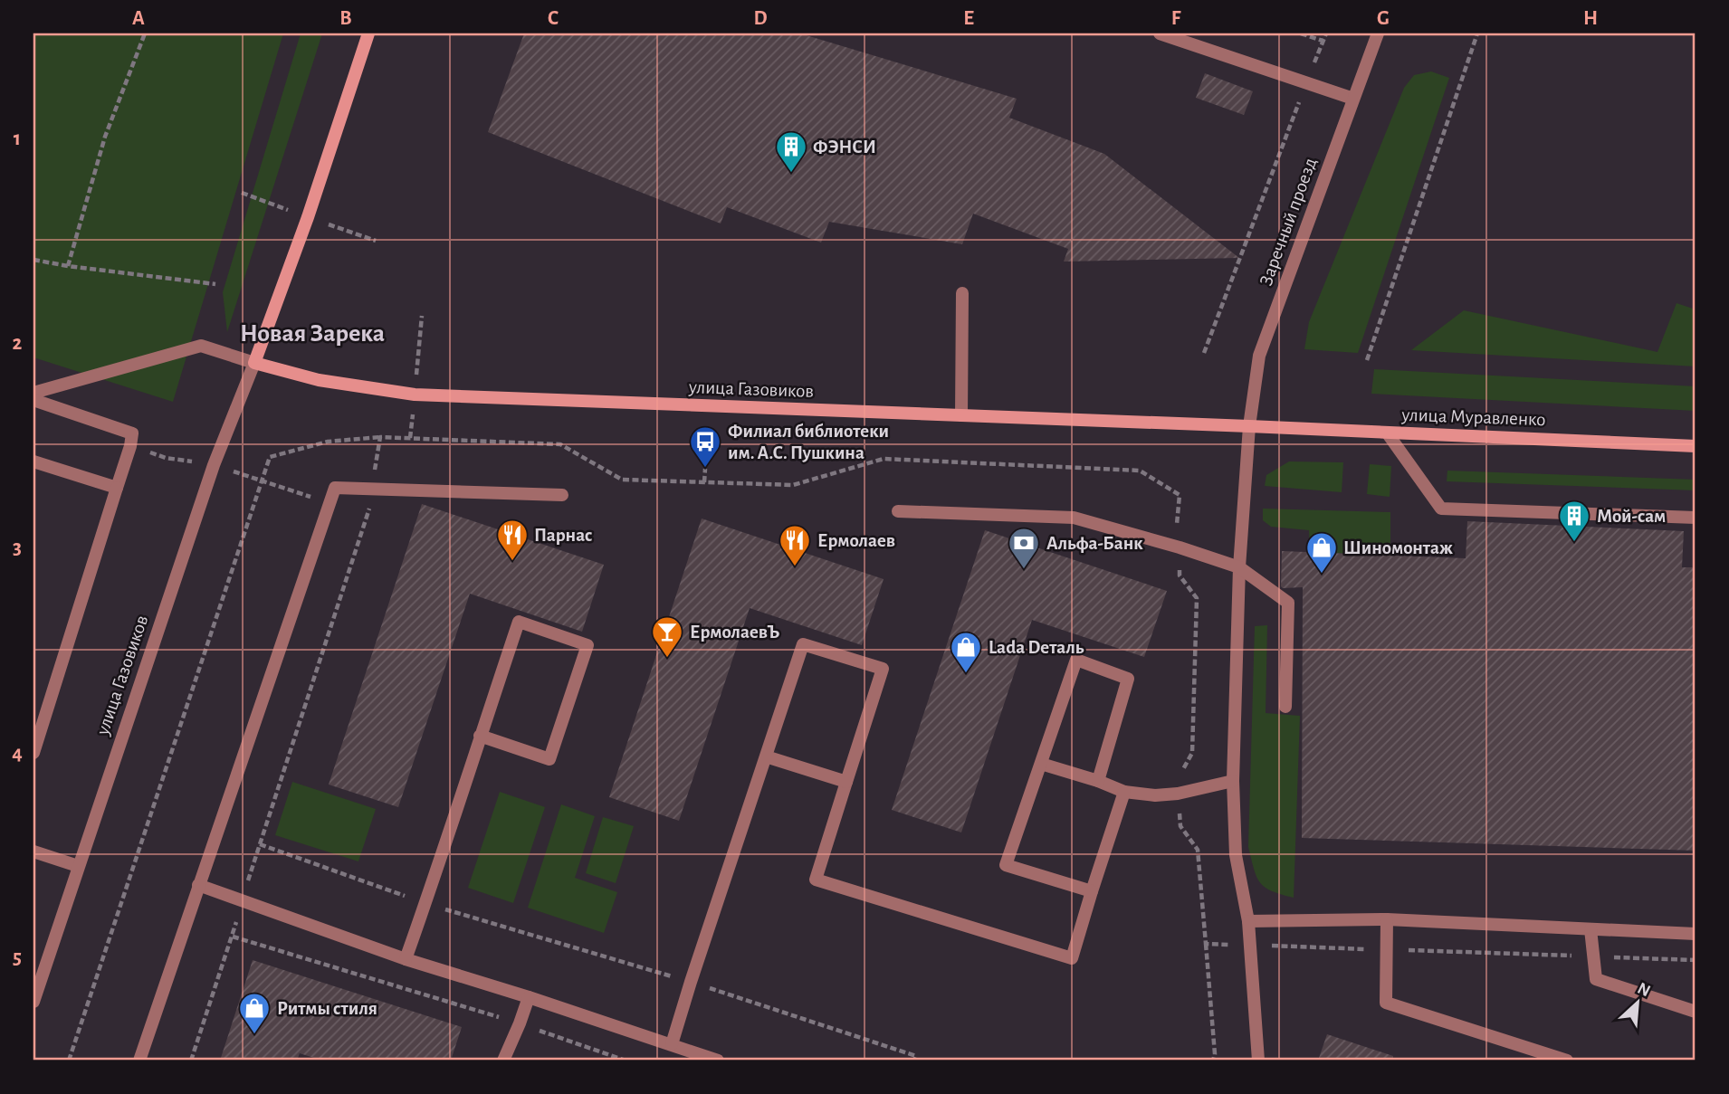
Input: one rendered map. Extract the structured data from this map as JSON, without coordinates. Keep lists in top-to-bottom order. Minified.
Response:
{"streets":{"main road":["улица Газовиков","улица Муравленко"],"street":["Заречный проезд"]},"crossings":[["Заречный проезд","улица Газовиков"],["Заречный проезд","улица Муравленко"],["улица Газовиков","улица Муравленко"]],"districts":["Новая Зарека"],"places":{"building":["ФЭНСИ","Мой-сам"],"bus stop":["Филиал библиотеки им. А.С. Пушкина"],"restaurant":["Парнас","Ермолаев"],"bank":["Альфа-Банк"],"shop":["Шиномонтаж","Lada Dеталь","Ритмы стиля"],"bar":["ЕрмолаевЪ"]},"north":"top right","grid":{"columns":["A","B","C","D","E","F","G","H"],"rows":["1","2","3","4","5"]}}
